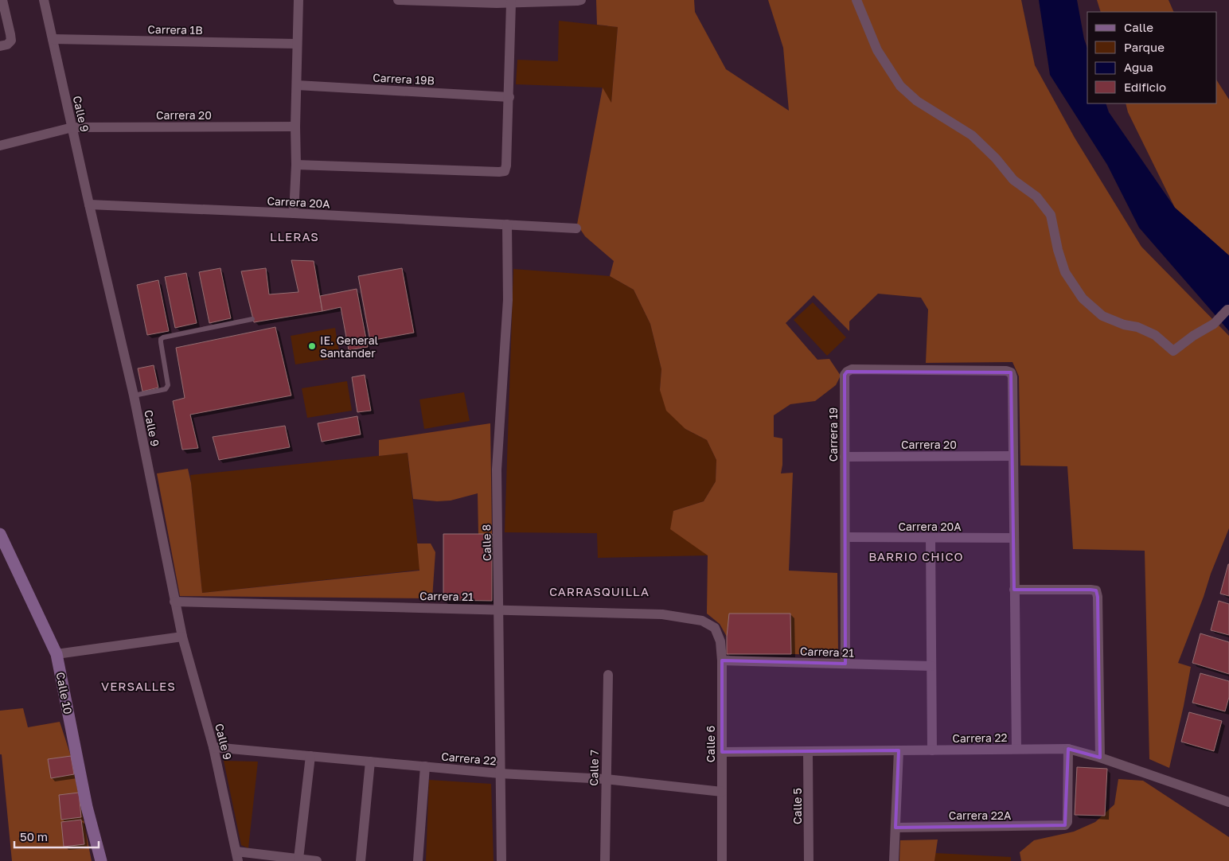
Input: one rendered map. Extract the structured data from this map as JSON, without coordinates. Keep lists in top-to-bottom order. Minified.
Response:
{"streets":{"street":["Carrera 1B","Carrera 19B","Calle 9","Carrera 20","Carrera 20A","Carrera 19","Calle 8","Carrera 21","Calle 10","Carrera 22","Calle 6","Calle 7","Calle 5","Carrera 22A"]},"crossings":[["Carrera 1B","Calle 9"],["Calle 9","Carrera 20"],["Calle 9","Carrera 20A"],["Calle 9","Carrera 21"],["Calle 9","Carrera 22"],["Carrera 20","Carrera 19"],["Carrera 20A","Carrera 19"],["Carrera 20A","Calle 8"],["Carrera 19","Carrera 21"],["Calle 8","Carrera 21"],["Calle 8","Carrera 22"],["Carrera 21","Calle 6"],["Carrera 22","Calle 6"],["Carrera 22","Calle 7"],["Carrera 22","Calle 5"],["Carrera 22","Carrera 22A"]],"districts":["LLERAS","BARRIO CHICO","CARRASQUILLA","VERSALLES"],"places":["IE. General Santander"],"legend":["Calle","Parque","Agua","Edificio"],"scale_bar":"50 m"}
